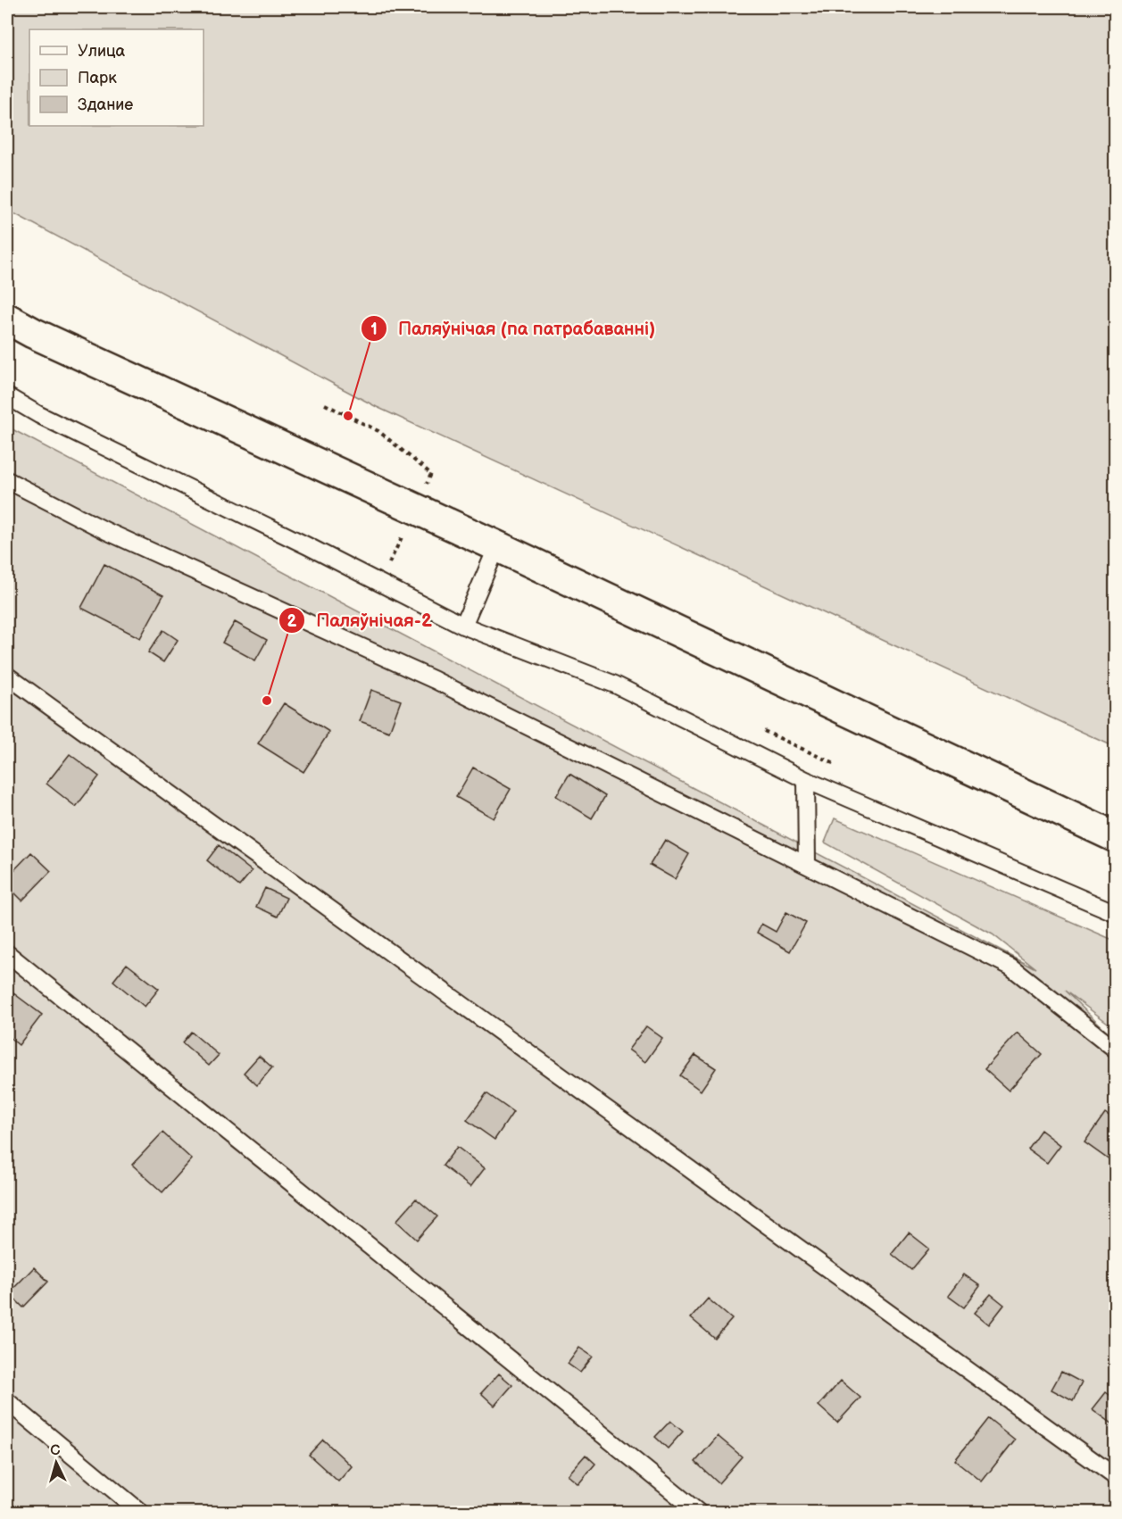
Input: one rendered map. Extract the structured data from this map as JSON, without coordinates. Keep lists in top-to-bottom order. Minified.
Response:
{"places":["Паляўнічая (па патрабаванні)","Паляўнічая-2"],"legend":["Улица","Парк","Здание"],"north":"top"}
